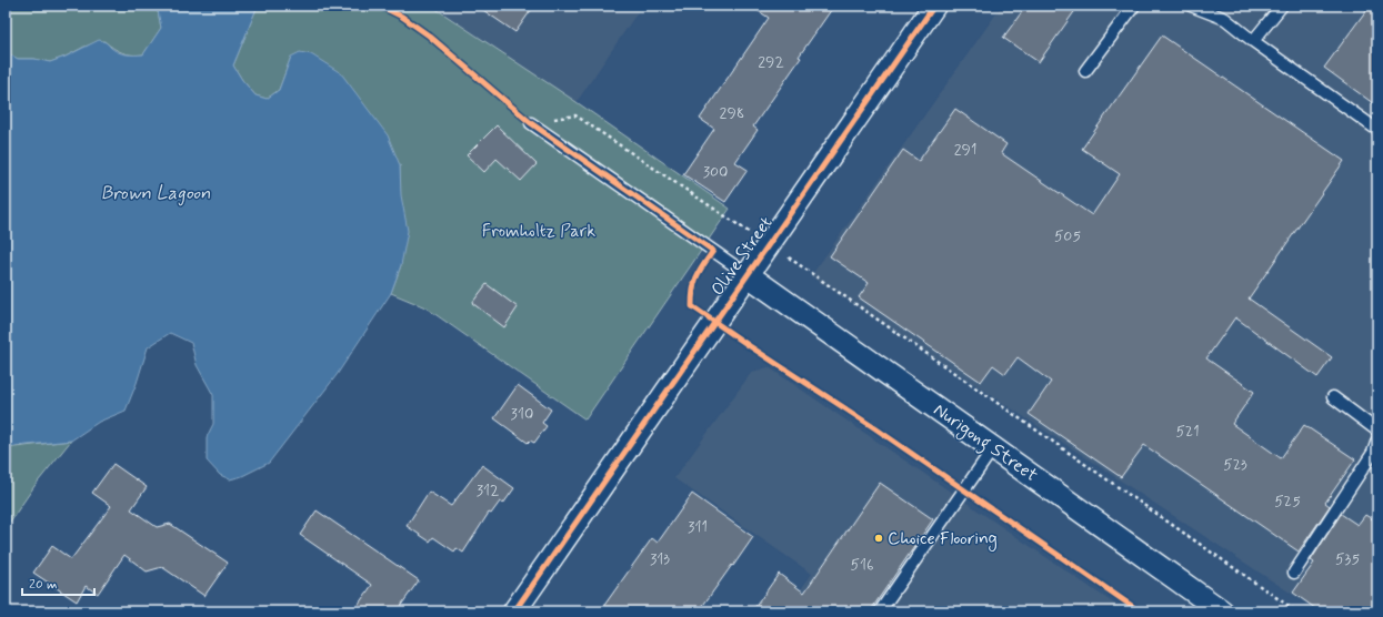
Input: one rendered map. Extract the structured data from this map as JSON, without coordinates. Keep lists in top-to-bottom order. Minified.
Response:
{"streets":{"street":["Olive Street","Nurigong Street"]},"crossings":[["Olive Street","Nurigong Street"]],"water":["Brown Lagoon"],"parks":["Fromholtz Park"],"places":["Choice Flooring"],"house_numbers":["292","298","291","300","505","310","521","523","312","525","311","313","535","516"],"scale_bar":"20 m"}
